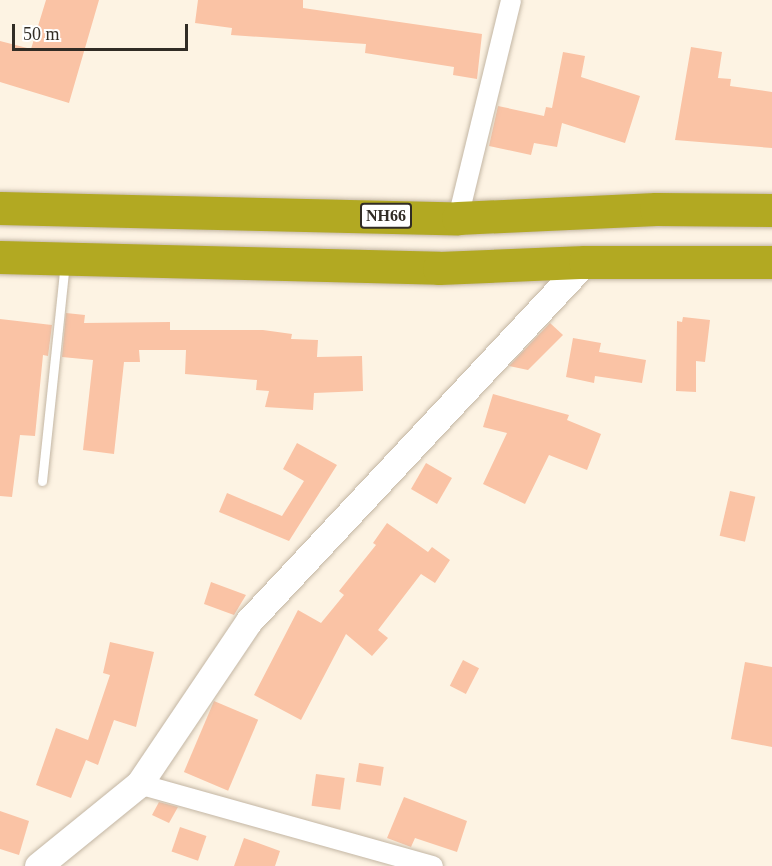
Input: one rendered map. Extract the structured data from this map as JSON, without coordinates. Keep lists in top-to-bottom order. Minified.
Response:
{"streets":{"highway":["NH66"]},"scale_bar":"50 m"}
